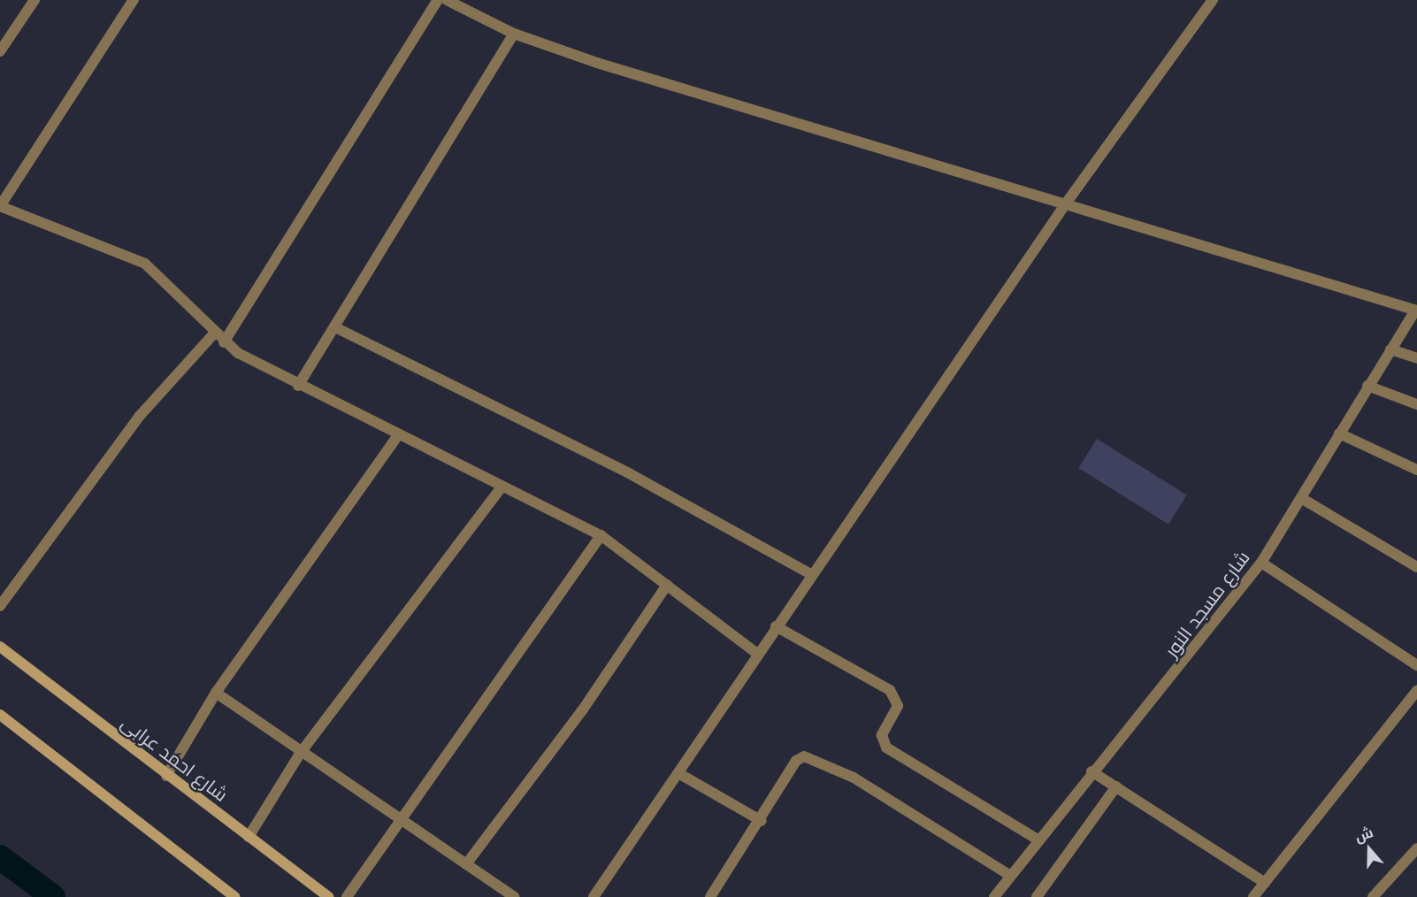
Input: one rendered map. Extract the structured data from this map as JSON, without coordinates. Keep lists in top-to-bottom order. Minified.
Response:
{"streets":{"main road":["شارع احمد عرابى"],"street":["شارع مسجد النور"]},"north":"top"}
